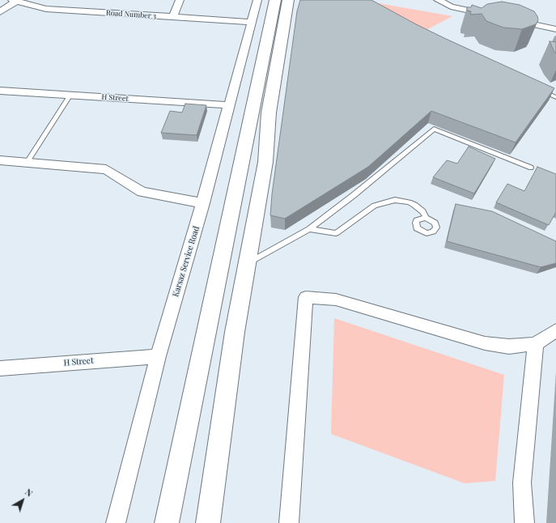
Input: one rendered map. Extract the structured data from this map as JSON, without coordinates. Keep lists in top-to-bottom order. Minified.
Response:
{"streets":{"street":["Road Number 3","H Street","Karsaz Service Road"]},"crossings":[["Road Number 3","Karsaz Service Road"],["H Street","Karsaz Service Road"]],"north":"top right"}
